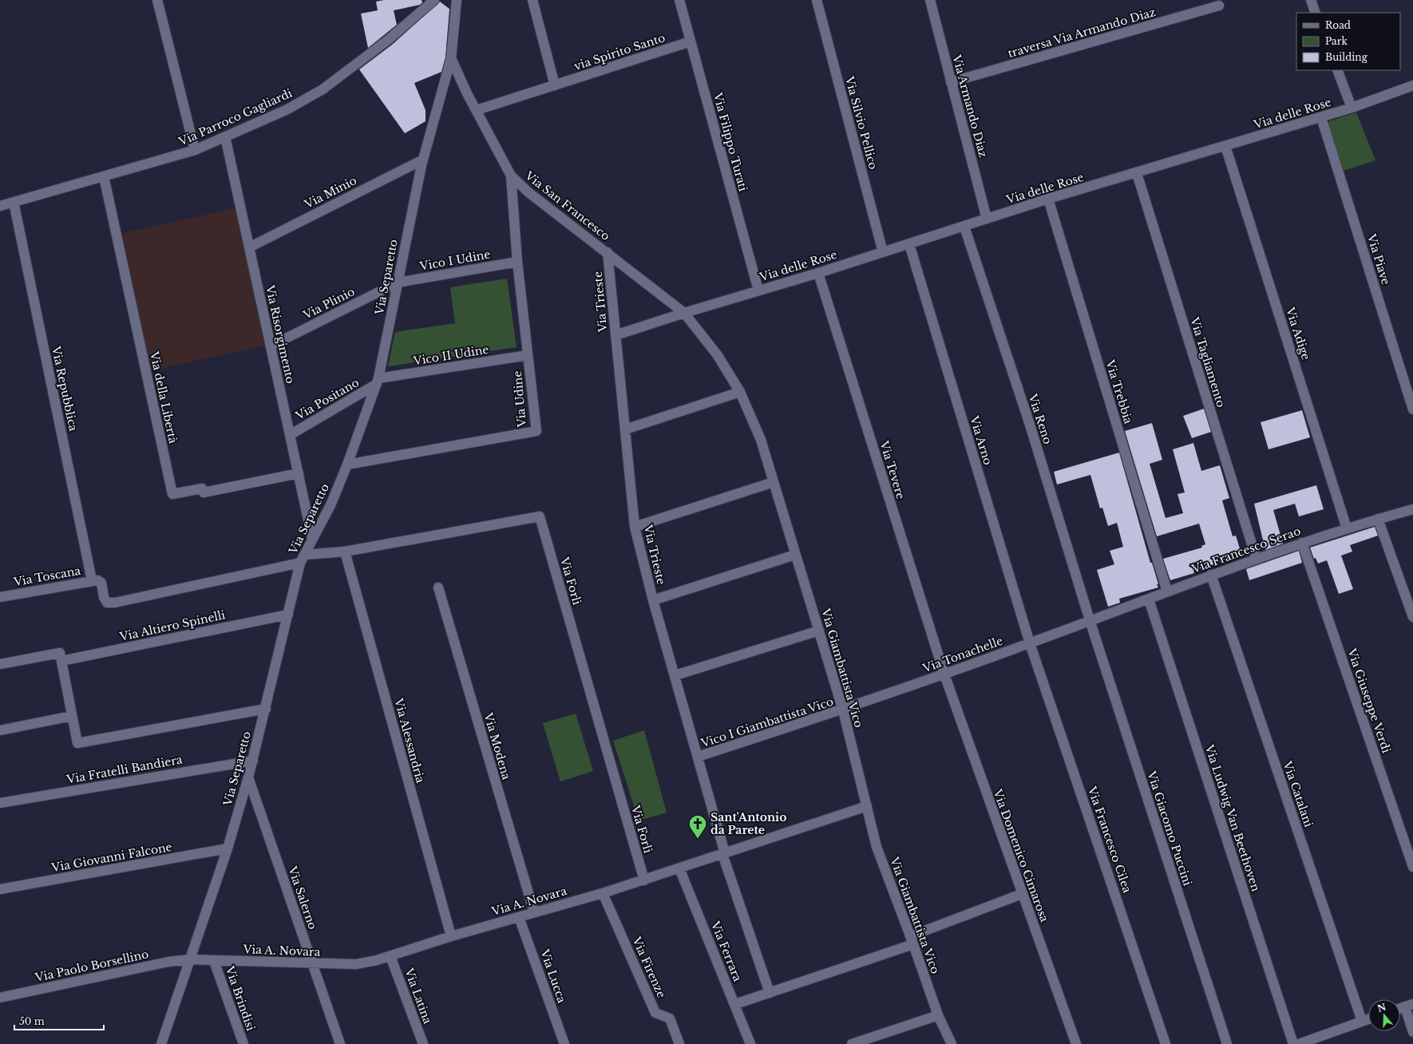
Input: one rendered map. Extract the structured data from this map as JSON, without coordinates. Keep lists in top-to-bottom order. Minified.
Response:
{"streets":{"street":["traversa Via Armando Diaz","via Spirito Santo","Via Armando Diaz","Via delle Rose","Via Parroco Gagliardi","Via Silvio Pellico","Via Filippo Turati","Via Minio","Via San Francesco","Via Piave","Vico I Udine","Via Separetto","Via Trieste","Via Plinio","Via Adige","Via Risorgimento","Vico II Udine","Via Tagliamento","Via Repubblica","Via Trebbia","Via della Libertà","Via Positano","Via Udine","Via Reno","Via Arno","Via Tevere","Via Francesco Serao","Via Toscana","Via Forlì","Via Altiero Spinelli","Via Tonachelle","Via Giambattista Vico","Via Giuseppe Verdi","Vico I Giambattista Vico","Via Alessandria","Via Modena","Via Fratelli Bandiera","Via Catalani","Via Ludwig Van Beethoven","Via Giacomo Puccini","Via Francesco Cilea","Via Domenico Cimarosa","Via Giovanni Falcone","Via Salerno","Via A. Novara","Via Ferrara","Via Paolo Borsellino","Via Firenze","Via Lucca","Via Latina","Via Brindisi"]},"crossings":[["traversa Via Armando Diaz","Via Armando Diaz"],["via Spirito Santo","Via Filippo Turati"],["Via Armando Diaz","Via delle Rose"],["Via delle Rose","Via Silvio Pellico"],["Via delle Rose","Via Filippo Turati"],["Via delle Rose","Via San Francesco"],["Via delle Rose","Via Piave"],["Via delle Rose","Via Trieste"],["Via delle Rose","Via Adige"],["Via delle Rose","Via Tagliamento"],["Via delle Rose","Via Trebbia"],["Via delle Rose","Via Reno"],["Via delle Rose","Via Arno"],["Via delle Rose","Via Tevere"],["Via delle Rose","Via Giambattista Vico"],["Via Parroco Gagliardi","Via Risorgimento"],["Via Parroco Gagliardi","Via Repubblica"],["Via Parroco Gagliardi","Via della Libertà"],["Via Minio","Via Separetto"],["Via Minio","Via Risorgimento"],["Via San Francesco","Via Separetto"],["Via San Francesco","Via Trieste"],["Via San Francesco","Via Udine"],["Via San Francesco","Via Giambattista Vico"],["Vico I Udine","Via Separetto"],["Vico I Udine","Via Plinio"],["Vico I Udine","Via Udine"],["Via Separetto","Via Plinio"],["Via Separetto","Via Risorgimento"],["Via Separetto","Vico II Udine"],["Via Separetto","Via Repubblica"],["Via Separetto","Via Positano"],["Via Separetto","Via Udine"],["Via Separetto","Via Forlì"],["Via Separetto","Via Altiero Spinelli"],["Via Separetto","Via Fratelli Bandiera"],["Via Separetto","Via Giovanni Falcone"],["Via Separetto","Via Salerno"],["Via Separetto","Via A. Novara"],["Via Separetto","Via Paolo Borsellino"],["Via Trieste","Vico I Giambattista Vico"],["Via Trieste","Via A. Novara"],["Via Plinio","Via Risorgimento"],["Via Adige","Via Francesco Serao"],["Via Risorgimento","Via della Libertà"],["Via Risorgimento","Via Positano"],["Vico II Udine","Via Positano"],["Vico II Udine","Via Udine"],["Via Tagliamento","Via Francesco Serao"],["Via Repubblica","Via Toscana"],["Via Repubblica","Via Forlì"],["Via Trebbia","Via Francesco Serao"],["Via Reno","Via Francesco Serao"],["Via Reno","Via Tonachelle"],["Via Reno","Via Giacomo Puccini"],["Via Arno","Via Tonachelle"],["Via Arno","Via Francesco Cilea"],["Via Tevere","Via Tonachelle"],["Via Tevere","Via Domenico Cimarosa"],["Via Francesco Serao","Via Tonachelle"],["Via Francesco Serao","Via Giuseppe Verdi"],["Via Francesco Serao","Via Catalani"],["Via Francesco Serao","Via Ludwig Van Beethoven"],["Via Francesco Serao","Via Giacomo Puccini"],["Via Forlì","Via Alessandria"],["Via Forlì","Via A. Novara"],["Via Tonachelle","Via Giambattista Vico"],["Via Tonachelle","Vico I Giambattista Vico"],["Via Tonachelle","Via Giacomo Puccini"],["Via Tonachelle","Via Francesco Cilea"],["Via Tonachelle","Via Domenico Cimarosa"],["Via Giambattista Vico","Vico I Giambattista Vico"],["Via Giambattista Vico","Via A. Novara"],["Via Alessandria","Via A. Novara"],["Via Modena","Via A. Novara"],["Via Salerno","Via A. Novara"],["Via A. Novara","Via Ferrara"],["Via A. Novara","Via Paolo Borsellino"],["Via A. Novara","Via Firenze"],["Via A. Novara","Via Lucca"],["Via A. Novara","Via Latina"],["Via A. Novara","Via Brindisi"]],"places":{"church":["Sant'Antonio da Parete"]},"legend":["Road","Park","Building"],"scale_bar":"50 m","north":"top"}
